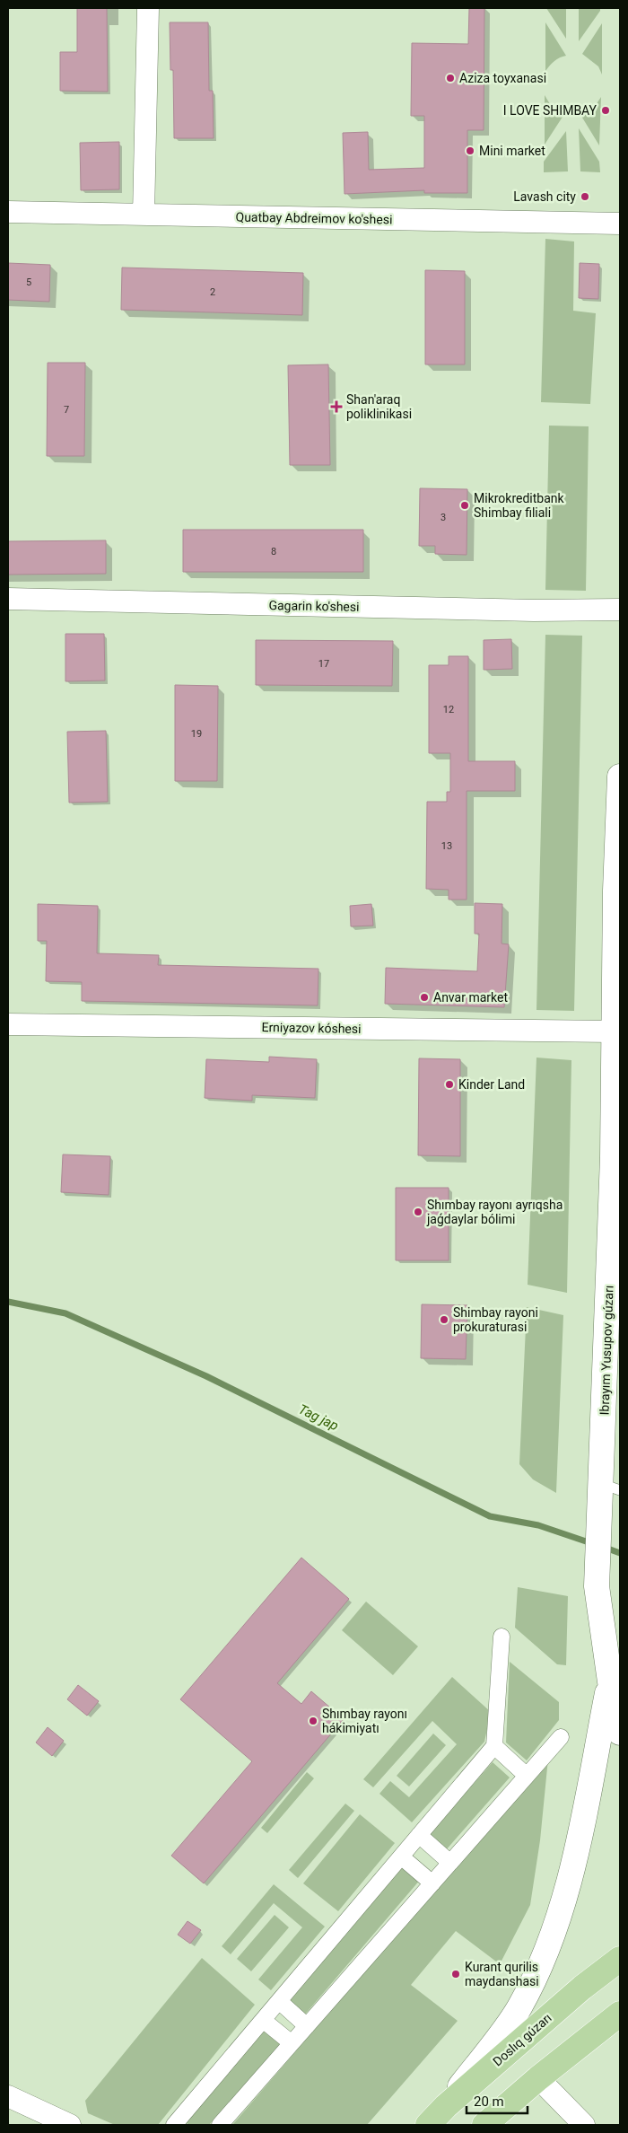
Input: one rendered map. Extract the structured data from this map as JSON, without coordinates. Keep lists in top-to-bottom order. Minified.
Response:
{"streets":{"main road":["Ibrayım Yusupov gúzarı","Doslıq gúzarı"],"street":["Quatbay Abdreimov ko'shesi","Gagarin ko'shesi","Erniyazov kóshesi"]},"crossings":[["Erniyazov kóshesi","Ibrayım Yusupov gúzarı"]],"water":["Tag jap"],"places":{"other":["Aziza toyxanasi","I LOVE SHIMBAY","Mini market","Lavash city","Mikrokreditbank Shimbay filiali","Anvar market","Kinder Land","Shımbay rayonı ayrıqsha jaǵdaylar bólimi","Shimbay rayoni prokuraturasi","Shımbay rayonı hákimiyatı","Kurant qurilis maydanshasi"],"health":["Shan'araq poliklinikasi"]},"house_numbers":["5","2","7","3","8","17","12","19","13"],"scale_bar":"20 m"}
